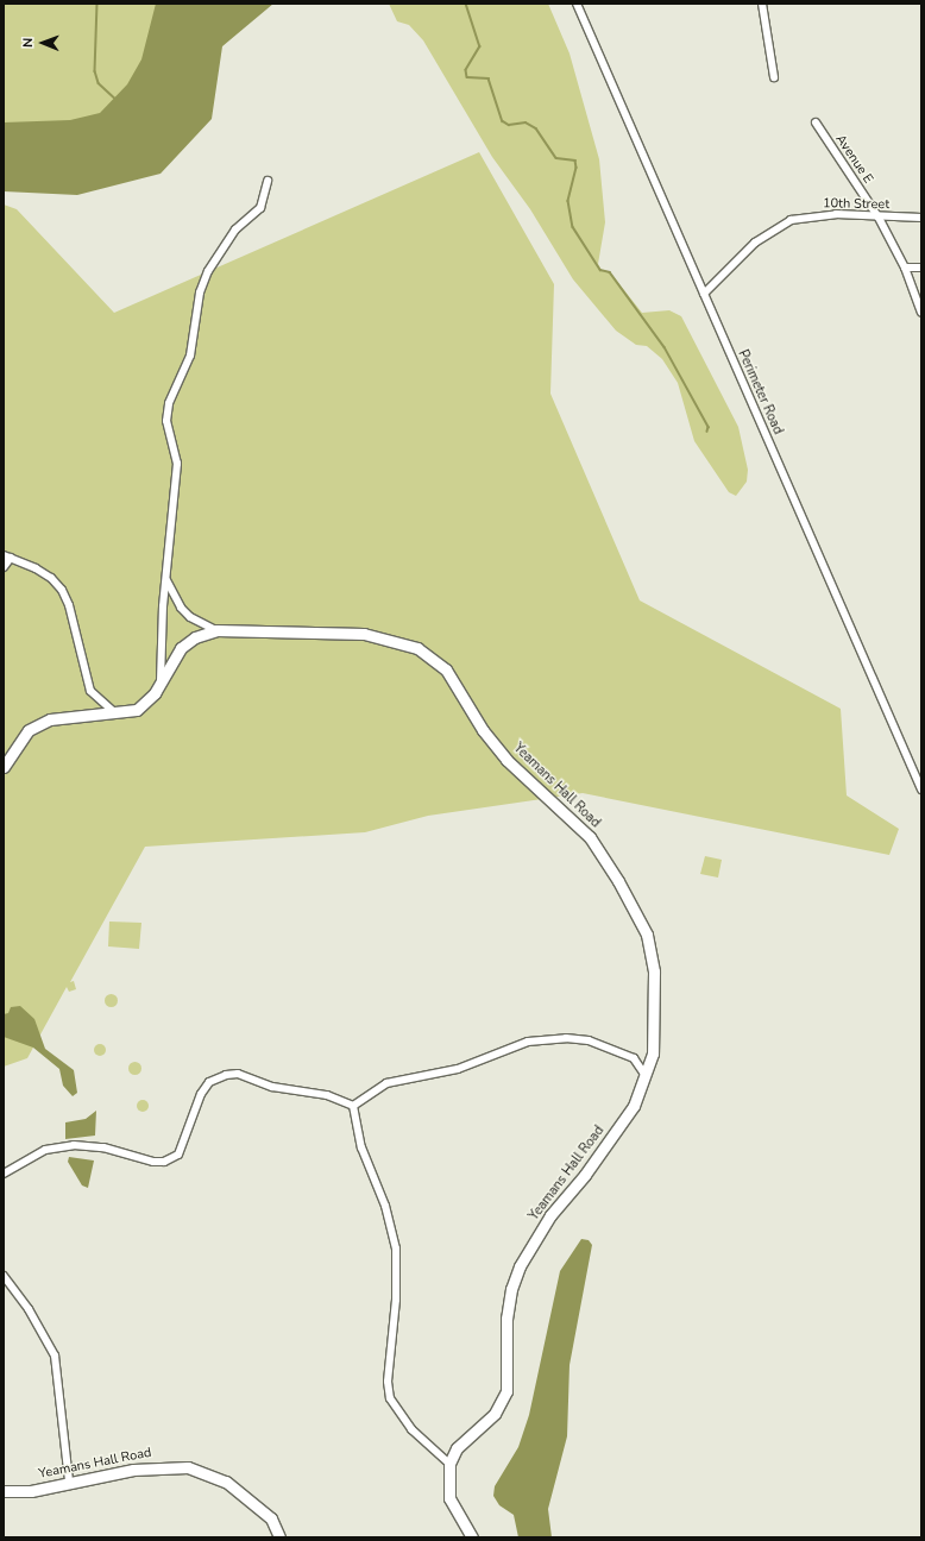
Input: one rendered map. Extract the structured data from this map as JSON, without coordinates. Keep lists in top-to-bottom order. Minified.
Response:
{"streets":{"street":["Avenue E","10th Street","Perimeter Road","Yeamans Hall Road"]},"crossings":[["Avenue E","10th Street"],["10th Street","Perimeter Road"]],"north":"left"}
